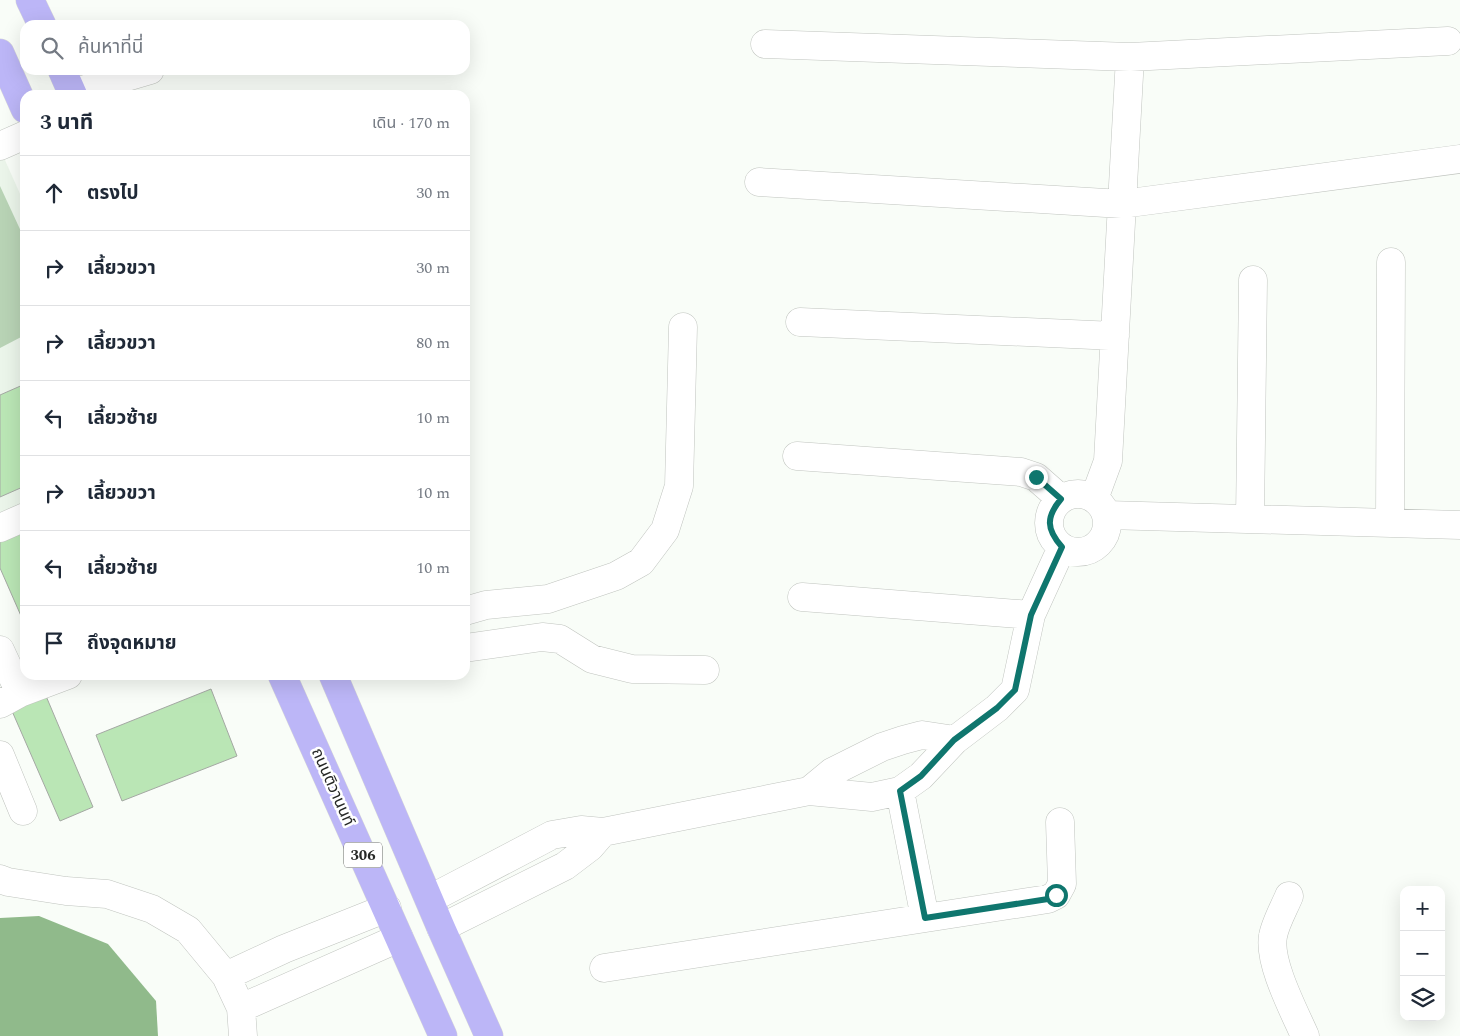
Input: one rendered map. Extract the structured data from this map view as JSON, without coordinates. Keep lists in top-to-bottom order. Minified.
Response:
{"streets":{"main road":["ถนนติวานนท์","306"]},"page":{"search":"ค้นหาที่นี่","heading":["3 นาที","เดิน · 170 m"],"list":[["ตรงไป","30 m"],["เลี้ยวขวา","30 m"],["เลี้ยวขวา","80 m"],["เลี้ยวซ้าย","10 m"],["เลี้ยวขวา","10 m"],["เลี้ยวซ้าย","10 m"],"ถึงจุดหมาย"],"map_buttons":["+","−"]}}
